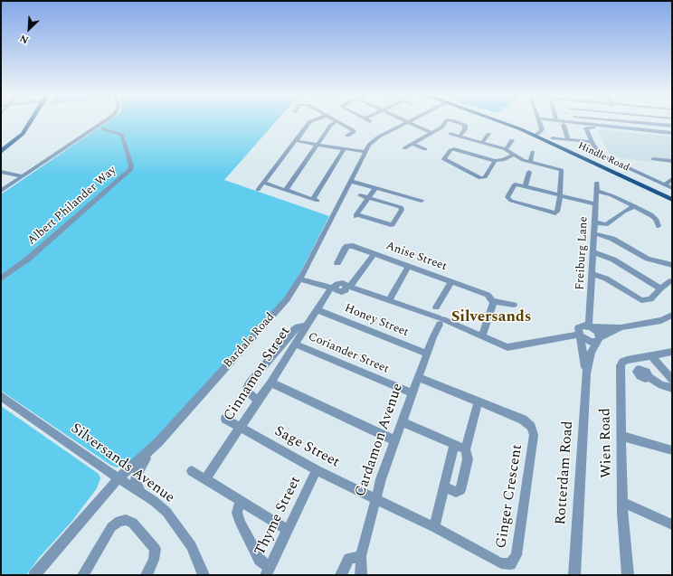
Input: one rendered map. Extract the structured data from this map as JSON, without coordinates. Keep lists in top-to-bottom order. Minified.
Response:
{"streets":{"main road":["Hindle Road"],"street":["Albert Philander Way","Freiburg Lane","Anise Street","Honey Street","Bardale Road","Coriander Street","Cinnamon Street","Cardamon Avenue","Wien Road","Sage Street","Silversands Avenue","Rotterdam Road","Ginger Crescent","Thyme Street"]},"crossings":[["Freiburg Lane","Rotterdam Road"],["Honey Street","Cinnamon Street"],["Honey Street","Cardamon Avenue"],["Bardale Road","Silversands Avenue"],["Coriander Street","Cinnamon Street"],["Coriander Street","Cardamon Avenue"],["Cinnamon Street","Sage Street"],["Cardamon Avenue","Sage Street"],["Cardamon Avenue","Ginger Crescent"],["Sage Street","Ginger Crescent"],["Sage Street","Thyme Street"]],"districts":["Silversands"],"north":"bottom left"}
